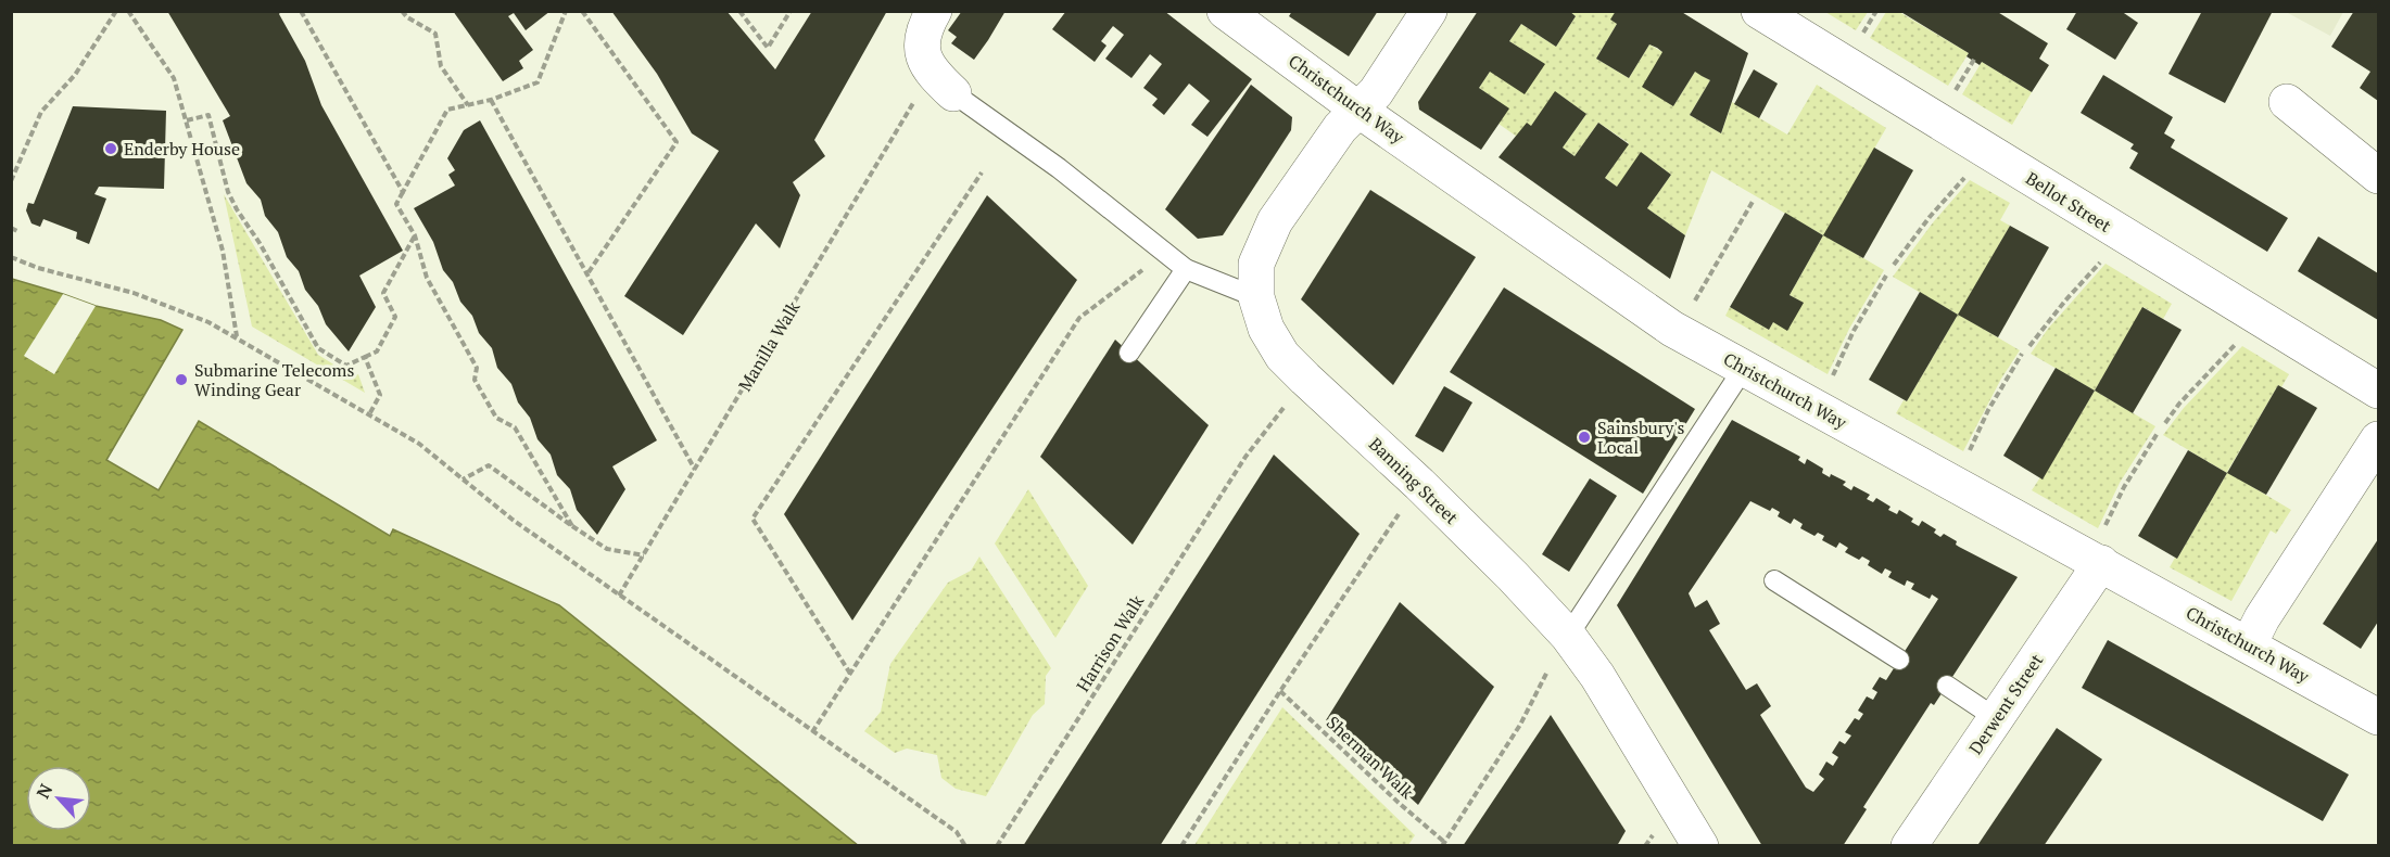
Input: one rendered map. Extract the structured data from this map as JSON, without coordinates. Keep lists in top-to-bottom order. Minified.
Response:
{"streets":{"street":["Christchurch Way","Bellot Street","Banning Street","Derwent Street"],"path":["Manilla Walk","Harrison Walk","Sherman Walk"]},"crossings":[["Christchurch Way","Banning Street"],["Christchurch Way","Derwent Street"]],"places":["Enderby House","Submarine Telecoms Winding Gear","Sainsbury's Local"],"north":"top left"}
